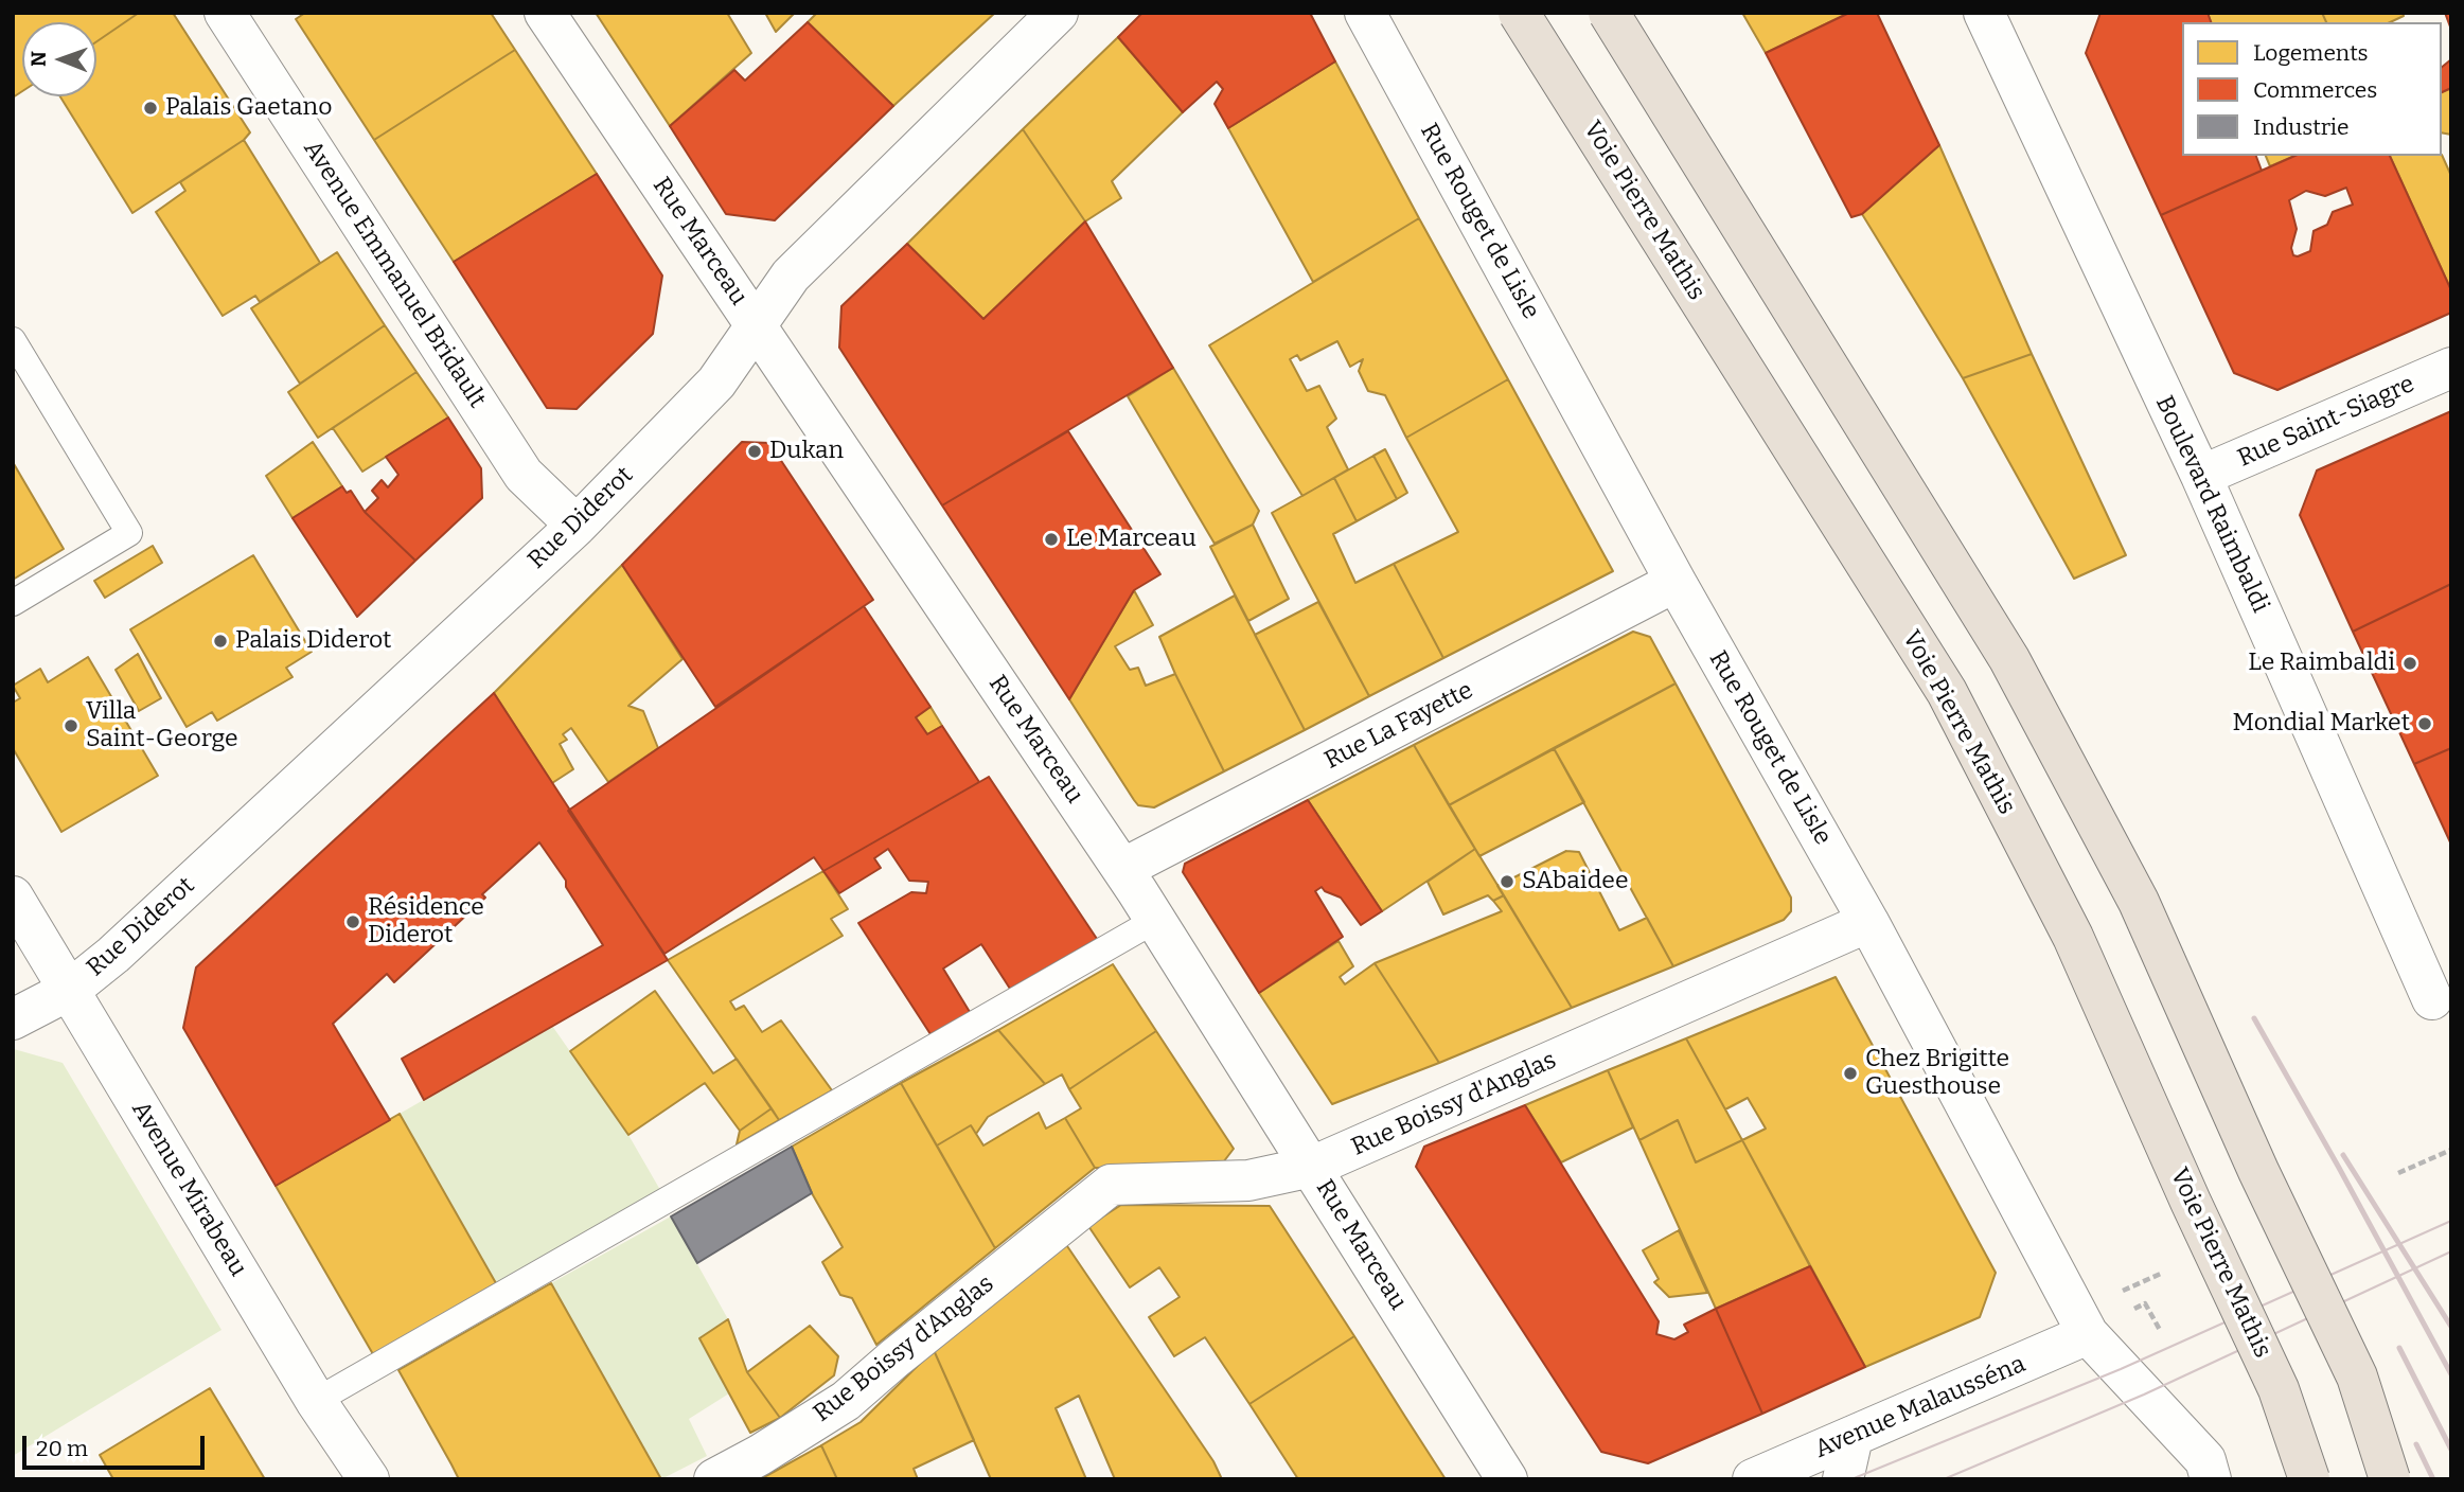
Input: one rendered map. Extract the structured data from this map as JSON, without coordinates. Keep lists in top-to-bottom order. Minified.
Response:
{"streets":{"highway":["Voie Pierre Mathis"],"street":["Rue Rouget de Lisle","Rue Marceau","Avenue Emmanuel Bridault","Rue Saint-Siagre","Boulevard Raimbaldi","Rue Diderot","Rue La Fayette","Rue Boissy d'Anglas","Avenue Mirabeau","Avenue Malausséna"]},"crossings":[["Rue Rouget de Lisle","Rue La Fayette"],["Rue Rouget de Lisle","Rue Boissy d'Anglas"],["Rue Rouget de Lisle","Avenue Malausséna"],["Rue Marceau","Rue Diderot"],["Rue Marceau","Rue La Fayette"],["Rue Marceau","Rue Boissy d'Anglas"],["Avenue Emmanuel Bridault","Rue Diderot"],["Rue Saint-Siagre","Boulevard Raimbaldi"],["Rue Diderot","Avenue Mirabeau"]],"places":["Palais Gaetano","Dukan","Le Marceau","Palais Diderot","Le Raimbaldi","Mondial Market","Villa Saint-George","SAbaidee","Résidence Diderot","Chez Brigitte Guesthouse"],"legend":["Logements","Commerces","Industrie"],"scale_bar":"20 m","north":"left"}
